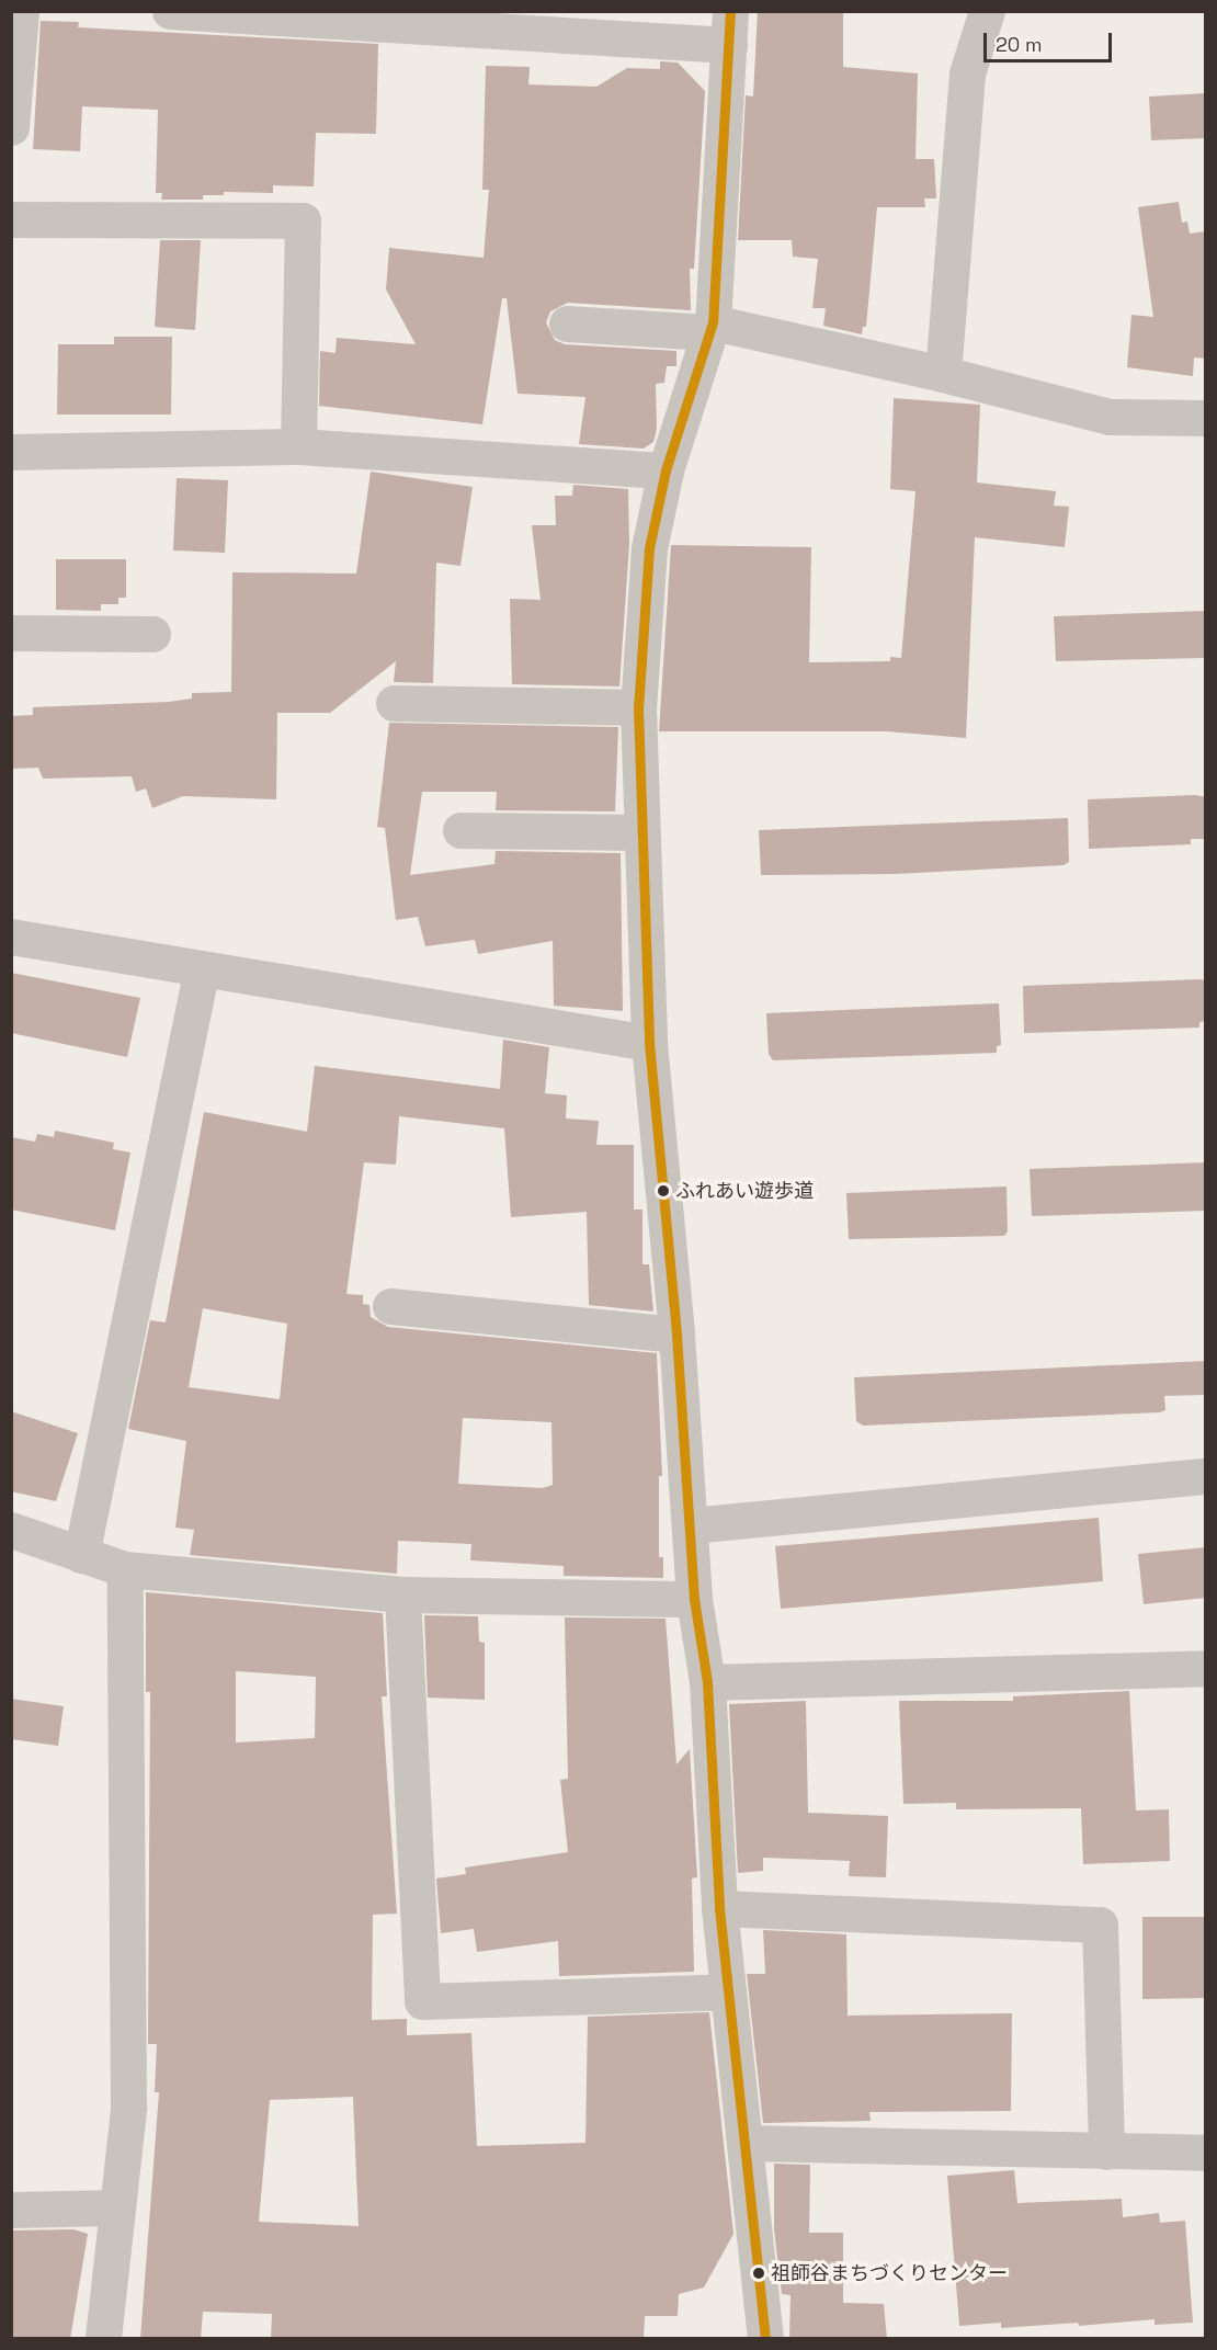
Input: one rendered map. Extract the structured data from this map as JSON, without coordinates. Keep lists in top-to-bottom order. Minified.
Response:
{"places":["ふれあい遊歩道","祖師谷まちづくりセンター"],"scale_bar":"20 m"}
